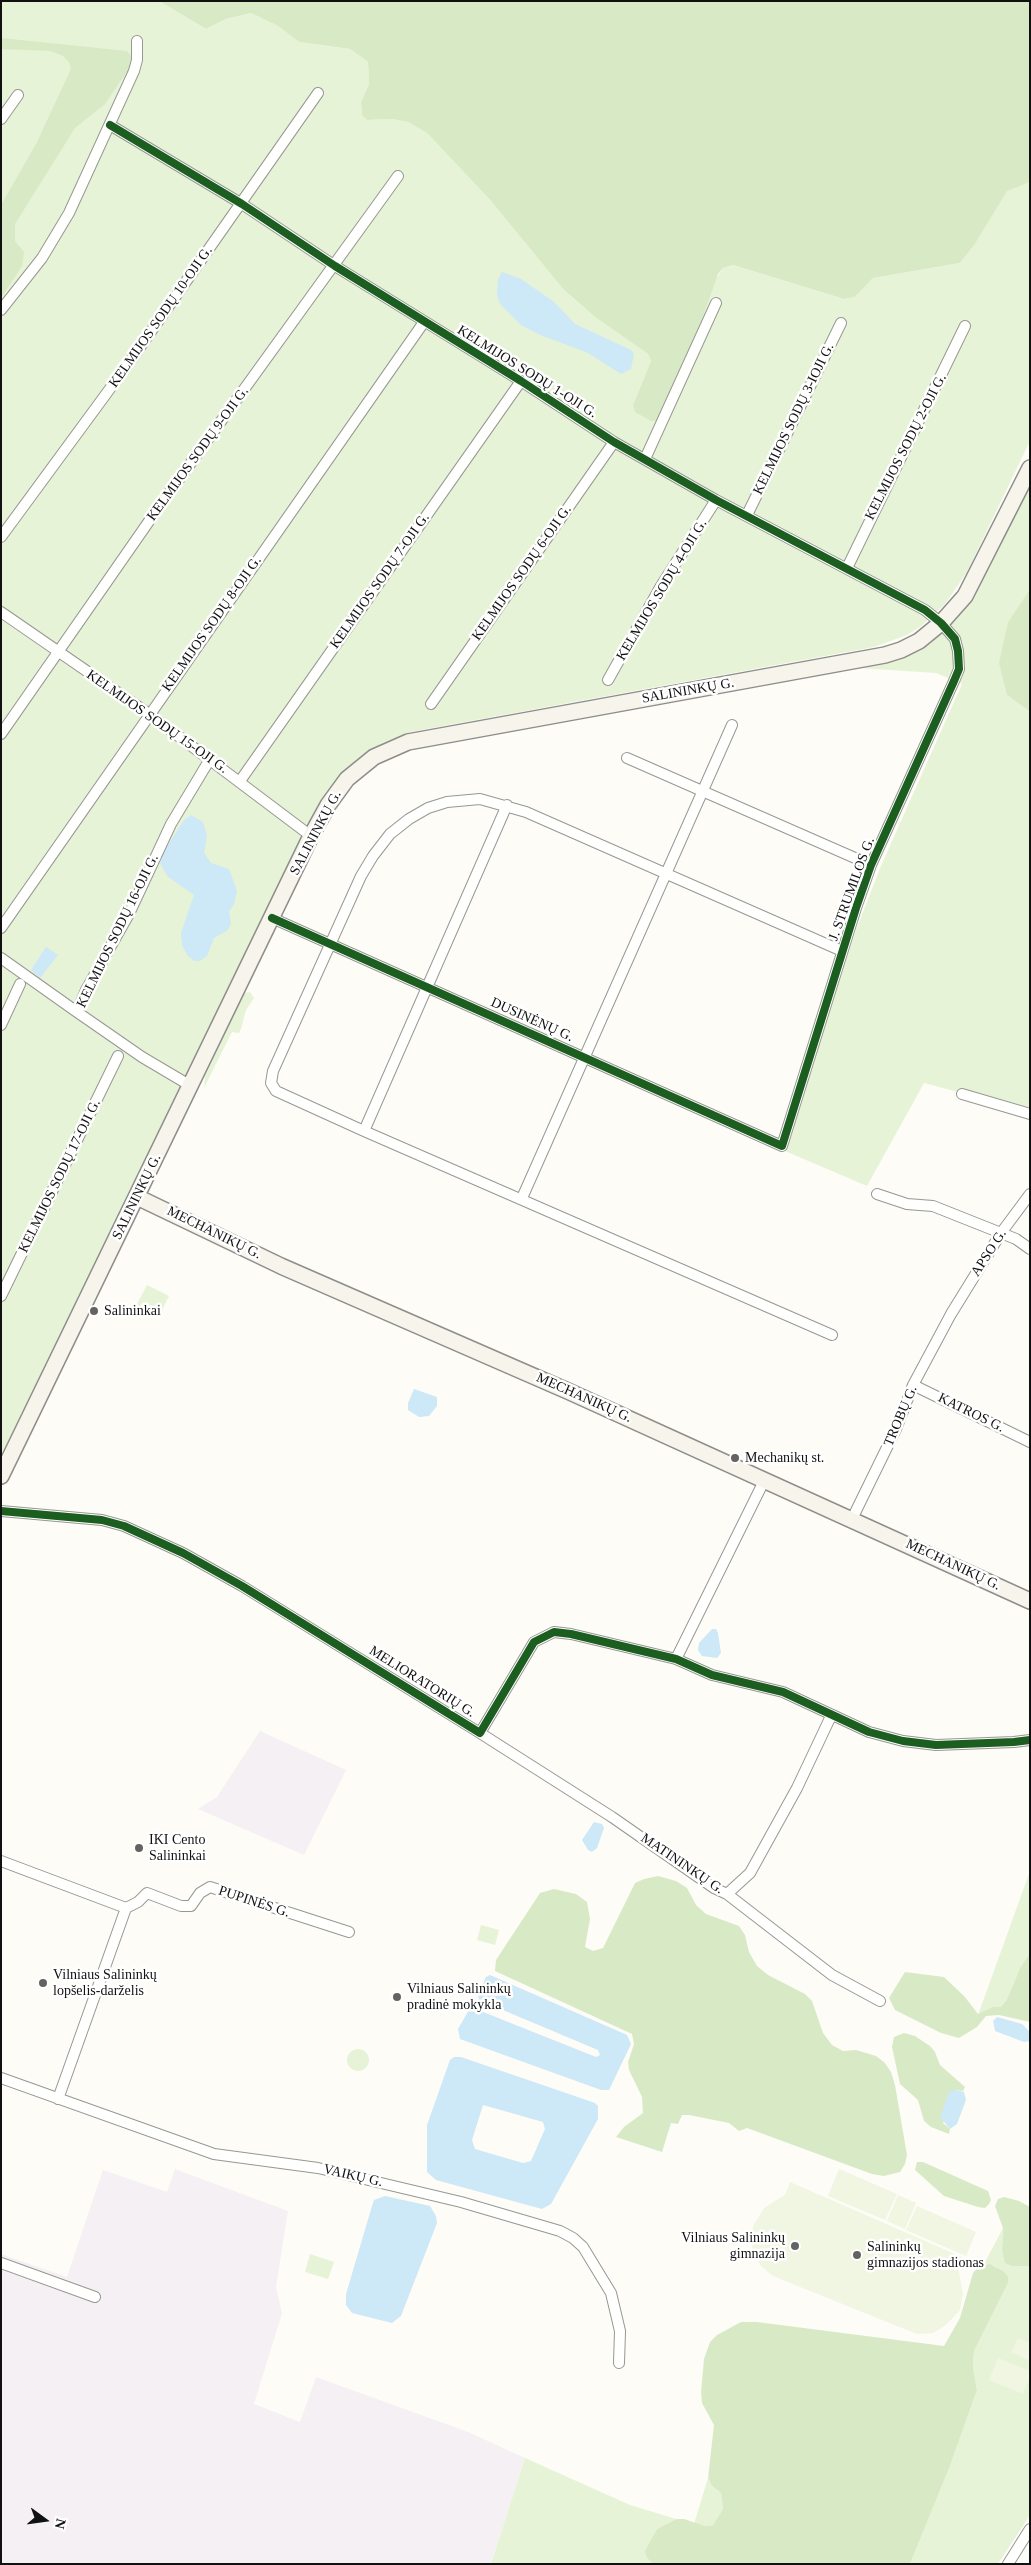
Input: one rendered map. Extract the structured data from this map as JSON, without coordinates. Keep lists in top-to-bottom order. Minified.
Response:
{"streets":{"main road":["SALININKŲ G.","MECHANIKŲ G."],"street":["KELMIJOS SODŲ 10-OJI G.","KELMIJOS SODŲ 1-OJI G.","KELMIJOS SODŲ 3-IOJI G.","KELMIJOS SODŲ 2-OJI G.","KELMIJOS SODŲ 9-OJI G.","KELMIJOS SODŲ 6-OJI G.","KELMIJOS SODŲ 7-OJI G.","KELMIJOS SODŲ 4-OJI G.","KELMIJOS SODŲ 8-OJI G.","KELMIJOS SODŲ 15-OJI G.","J. STRUMILOS G.","KELMIJOS SODŲ 16-OJI G.","DUSINĖNŲ G.","KELMIJOS SODŲ 17-OJI G.","APSO G.","KATROS G.","TROBŲ G.","MELIORATORIŲ G.","MATININKŲ G.","PUPINĖS G.","VAIKŲ G."]},"crossings":[["KELMIJOS SODŲ 10-OJI G.","KELMIJOS SODŲ 1-OJI G."],["KELMIJOS SODŲ 1-OJI G.","KELMIJOS SODŲ 3-IOJI G."],["KELMIJOS SODŲ 1-OJI G.","KELMIJOS SODŲ 2-OJI G."],["KELMIJOS SODŲ 1-OJI G.","KELMIJOS SODŲ 9-OJI G."],["KELMIJOS SODŲ 1-OJI G.","KELMIJOS SODŲ 6-OJI G."],["KELMIJOS SODŲ 1-OJI G.","KELMIJOS SODŲ 7-OJI G."],["KELMIJOS SODŲ 1-OJI G.","KELMIJOS SODŲ 4-OJI G."],["KELMIJOS SODŲ 1-OJI G.","KELMIJOS SODŲ 8-OJI G."],["KELMIJOS SODŲ 1-OJI G.","SALININKŲ G."],["KELMIJOS SODŲ 1-OJI G.","J. STRUMILOS G."],["KELMIJOS SODŲ 9-OJI G.","KELMIJOS SODŲ 15-OJI G."],["KELMIJOS SODŲ 7-OJI G.","KELMIJOS SODŲ 15-OJI G."],["KELMIJOS SODŲ 8-OJI G.","KELMIJOS SODŲ 15-OJI G."],["SALININKŲ G.","KELMIJOS SODŲ 15-OJI G."],["SALININKŲ G.","J. STRUMILOS G."],["SALININKŲ G.","KELMIJOS SODŲ 16-OJI G."],["SALININKŲ G.","DUSINĖNŲ G."],["SALININKŲ G.","MECHANIKŲ G."],["KELMIJOS SODŲ 15-OJI G.","KELMIJOS SODŲ 16-OJI G."],["J. STRUMILOS G.","DUSINĖNŲ G."],["MECHANIKŲ G.","TROBŲ G."],["APSO G.","TROBŲ G."],["KATROS G.","TROBŲ G."],["MELIORATORIŲ G.","MATININKŲ G."]],"places":["Salininkai","Mechanikų st.","IKI Cento Salininkai","Vilniaus Salininkų lopšelis-darželis","Vilniaus Salininkų pradinė mokykla","Vilniaus Salininkų gimnazija","Salininkų gimnazijos stadionas"],"north":"right"}
